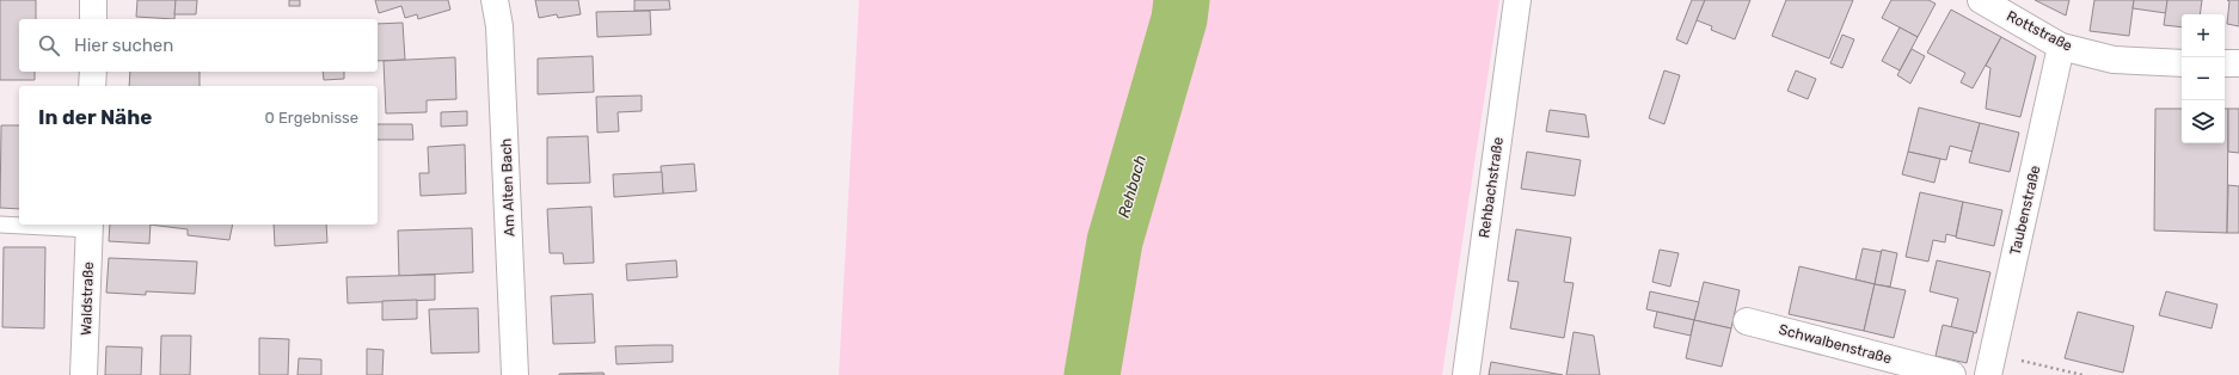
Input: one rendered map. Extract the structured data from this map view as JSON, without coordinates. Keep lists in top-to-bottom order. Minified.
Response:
{"streets":{"street":["Rottstraße","Am Alten Bach","Rehbachstraße","Taubenstraße","Waldstraße","Schwalbenstraße"]},"crossings":[["Rottstraße","Taubenstraße"]],"water":["Rehbach"],"page":{"map_buttons":["+","−"],"search":"Hier suchen","heading":["In der Nähe","0 Ergebnisse"]}}
